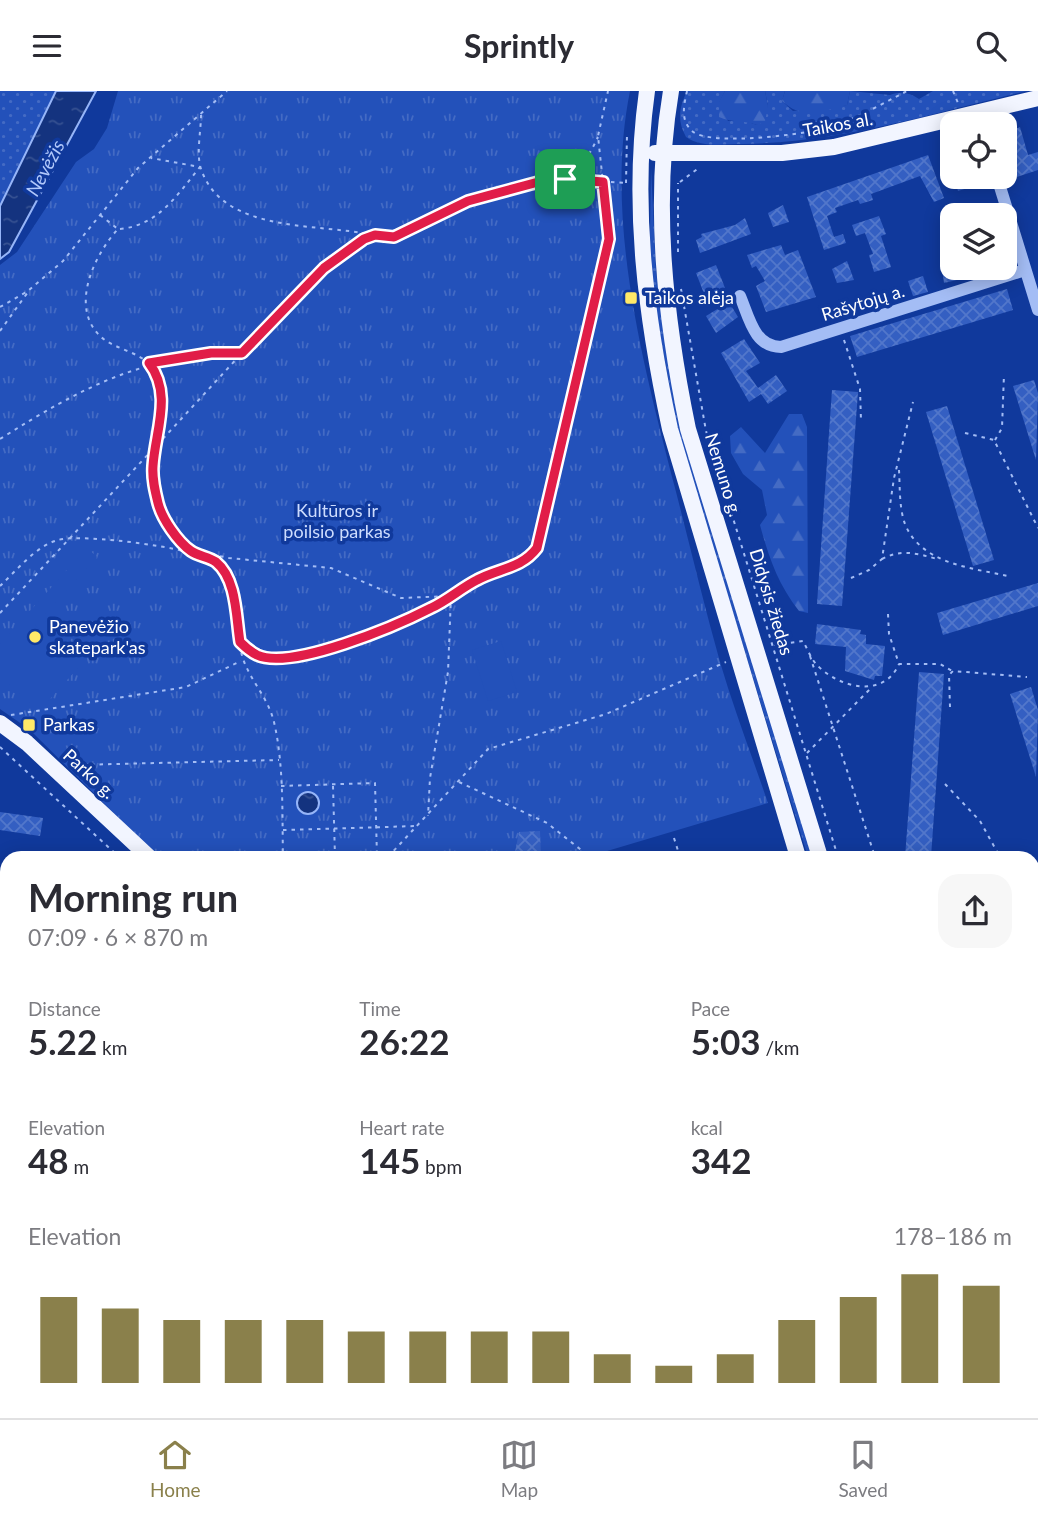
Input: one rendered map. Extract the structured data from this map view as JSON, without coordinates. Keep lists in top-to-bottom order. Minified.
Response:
{"streets":{"main road":["Taikos al.","Nemuno g.","Parko g."],"street":["Rašytojų a."],"path":["Didysis žiedas"]},"crossings":[["Taikos al.","Nemuno g."],["Nemuno g.","Didysis žiedas"]],"water":["Nevėžis"],"parks":["Kultūros ir poilsio parkas"],"places":{"transit":["Taikos alėja","Parkas"],"other":["Panevėžio skatepark'as"]},"page":{"header":"Sprintly","heading":["Morning run","07:09 · 6 × 870 m"],"stats":[["Distance","5.22 km"],["Time","26:22"],["Pace","5:03 /km"],["Elevation","48 m"],["Heart rate","145 bpm"],["kcal","342"]],"chart":["Elevation","178–186 m"],"tabs":["Home","Map","Saved"]}}
